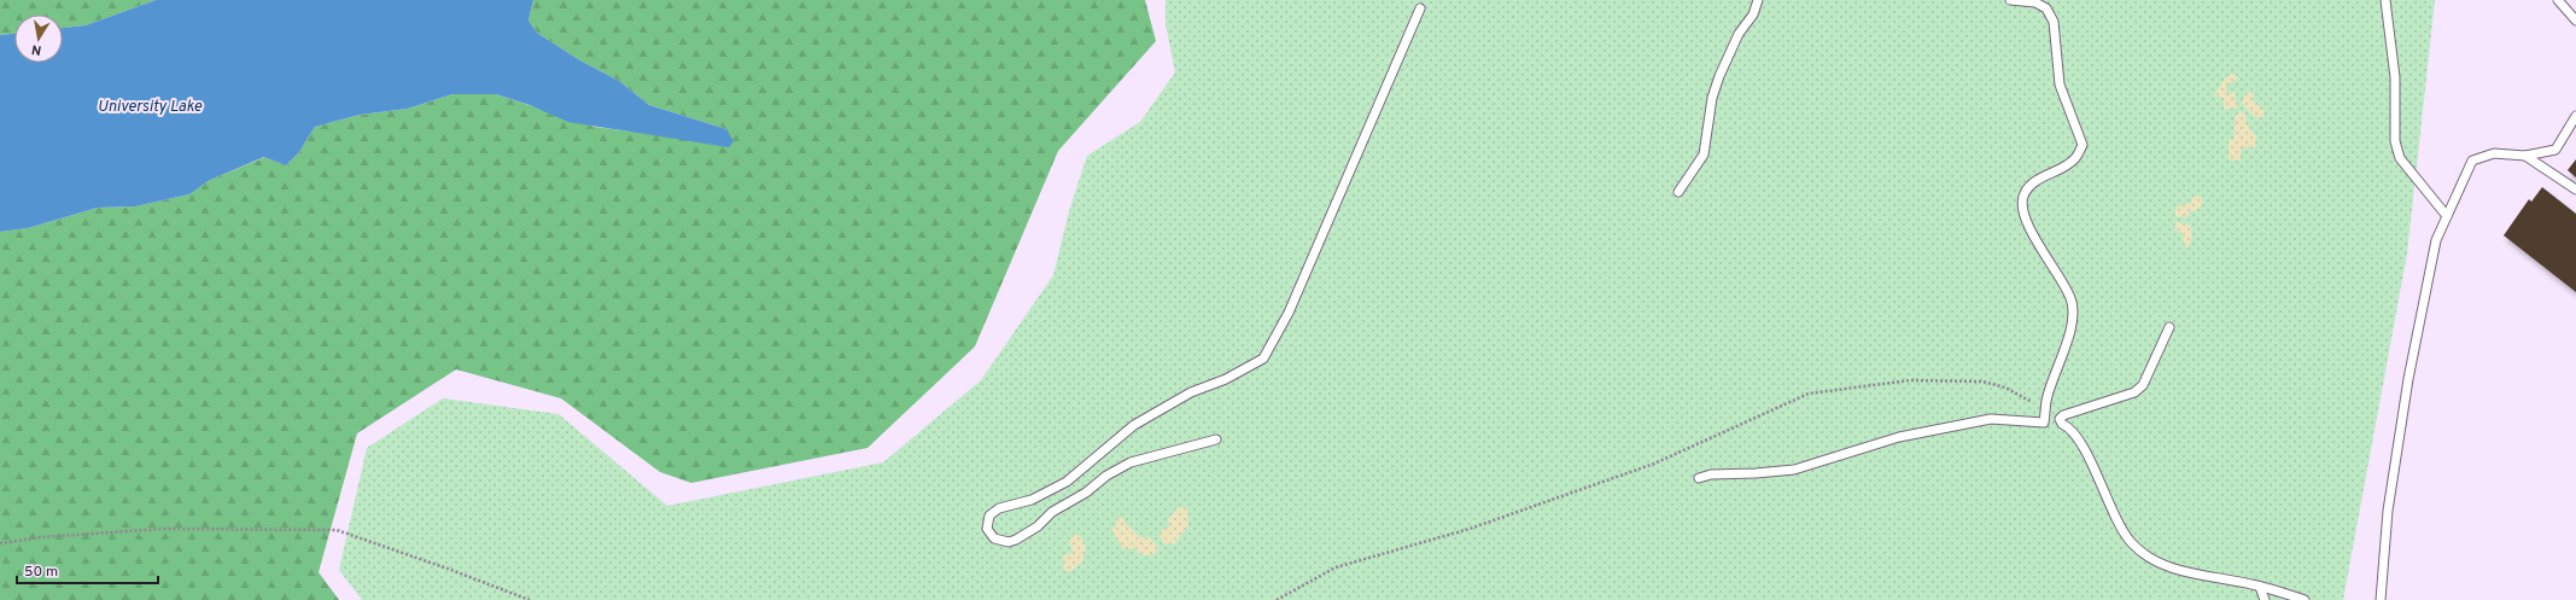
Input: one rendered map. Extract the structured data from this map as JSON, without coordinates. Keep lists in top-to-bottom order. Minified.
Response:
{"water":["University Lake"],"scale_bar":"50 m","north":"bottom"}
